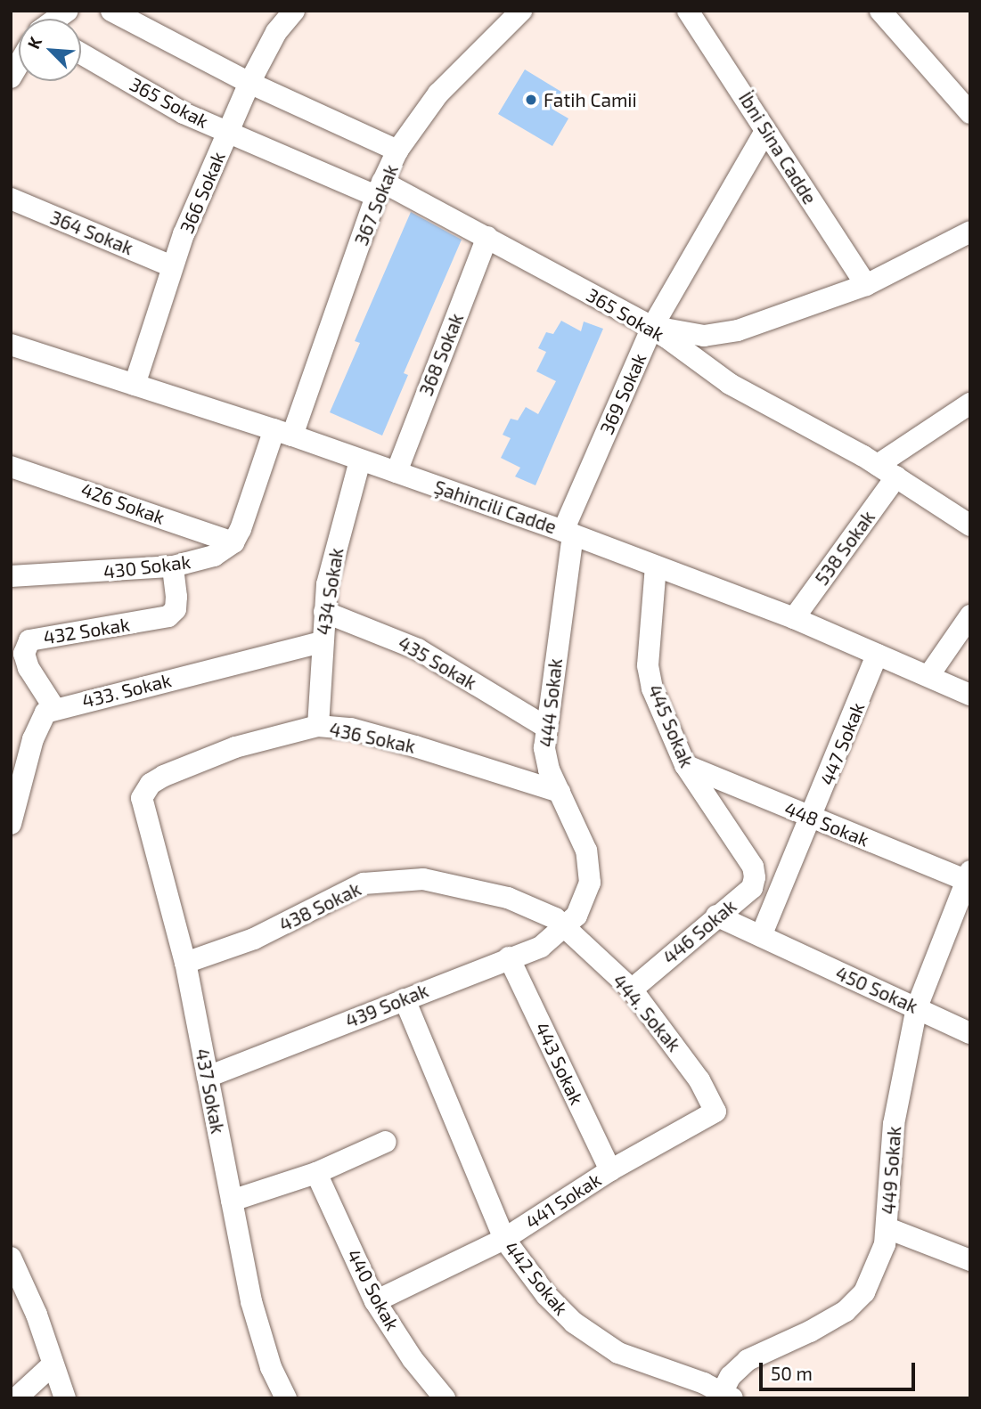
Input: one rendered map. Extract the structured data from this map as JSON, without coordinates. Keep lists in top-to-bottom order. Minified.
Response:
{"streets":{"street":["365 Sokak","İbni Sina Cadde","366 Sokak","367 Sokak","364 Sokak","368 Sokak","369 Sokak","426 Sokak","Şahincili Cadde","538 Sokak","430 Sokak","434 Sokak","432 Sokak","435 Sokak","433. Sokak","444 Sokak","445 Sokak","436 Sokak","447 Sokak","448 Sokak","438 Sokak","446 Sokak","450 Sokak","439 Sokak","444. Sokak","443 Sokak","437 Sokak","449 Sokak","441 Sokak","442 Sokak","440 Sokak"]},"crossings":[["365 Sokak","366 Sokak"],["365 Sokak","367 Sokak"],["365 Sokak","368 Sokak"],["365 Sokak","369 Sokak"],["365 Sokak","538 Sokak"],["İbni Sina Cadde","369 Sokak"],["366 Sokak","364 Sokak"],["366 Sokak","Şahincili Cadde"],["367 Sokak","Şahincili Cadde"],["368 Sokak","Şahincili Cadde"],["369 Sokak","Şahincili Cadde"],["369 Sokak","444 Sokak"],["426 Sokak","430 Sokak"],["Şahincili Cadde","538 Sokak"],["Şahincili Cadde","434 Sokak"],["Şahincili Cadde","444 Sokak"],["Şahincili Cadde","445 Sokak"],["Şahincili Cadde","447 Sokak"],["430 Sokak","432 Sokak"],["434 Sokak","435 Sokak"],["434 Sokak","433. Sokak"],["434 Sokak","436 Sokak"],["432 Sokak","433. Sokak"],["435 Sokak","444 Sokak"],["444 Sokak","436 Sokak"],["444 Sokak","438 Sokak"],["444 Sokak","439 Sokak"],["444 Sokak","444. Sokak"],["445 Sokak","448 Sokak"],["445 Sokak","446 Sokak"],["436 Sokak","437 Sokak"],["447 Sokak","448 Sokak"],["447 Sokak","450 Sokak"],["448 Sokak","449 Sokak"],["438 Sokak","439 Sokak"],["438 Sokak","444. Sokak"],["438 Sokak","437 Sokak"],["446 Sokak","450 Sokak"],["446 Sokak","444. Sokak"],["450 Sokak","449 Sokak"],["439 Sokak","444. Sokak"],["439 Sokak","443 Sokak"],["439 Sokak","437 Sokak"],["439 Sokak","442 Sokak"],["444. Sokak","441 Sokak"],["443 Sokak","441 Sokak"],["449 Sokak","442 Sokak"],["441 Sokak","442 Sokak"],["441 Sokak","440 Sokak"]],"places":["Fatih Camii"],"scale_bar":"50 m","north":"top left"}
